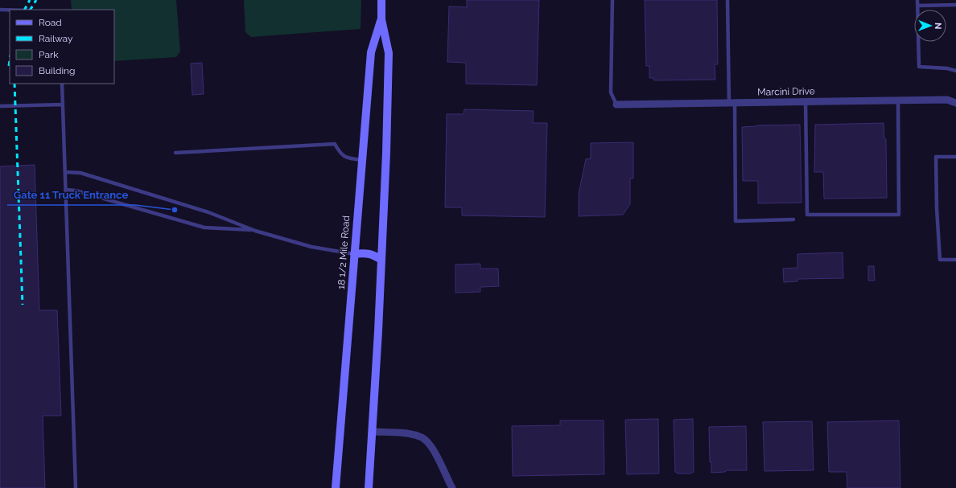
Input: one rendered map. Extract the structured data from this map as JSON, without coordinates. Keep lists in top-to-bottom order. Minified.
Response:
{"streets":{"street":["Marcini Drive","18 1/2 Mile Road"]},"places":["Gate 11 Truck Entrance"],"legend":["Road","Railway","Park","Building"],"north":"right"}
